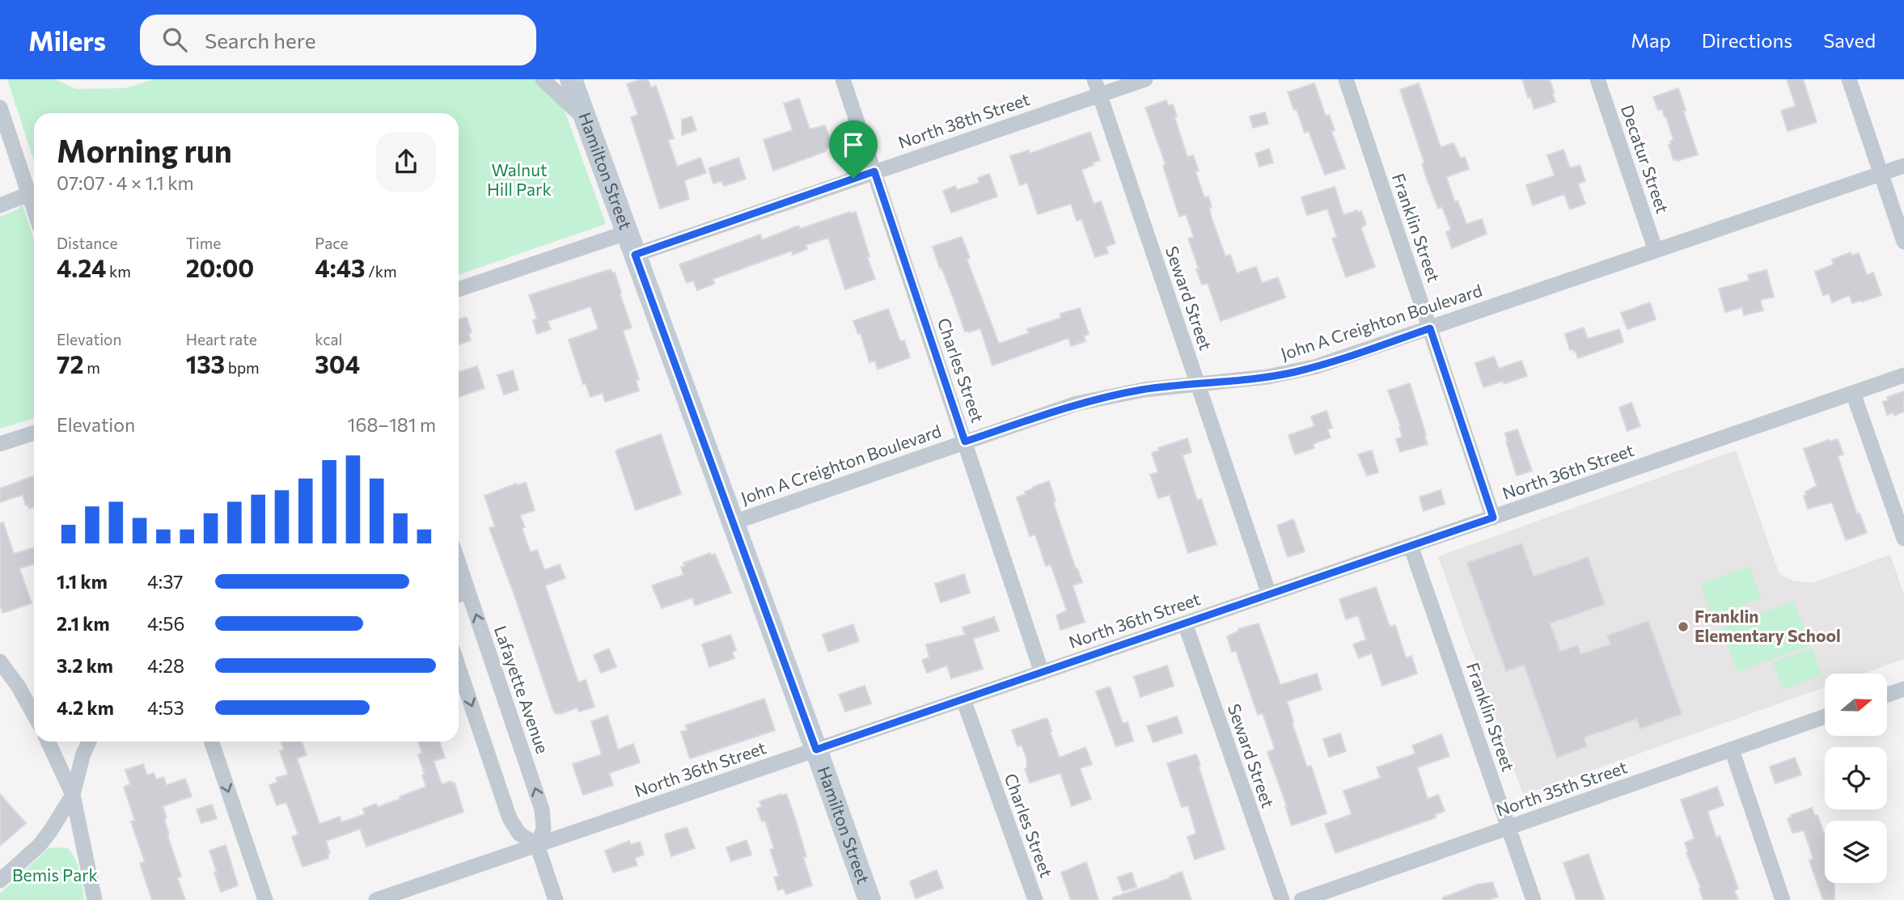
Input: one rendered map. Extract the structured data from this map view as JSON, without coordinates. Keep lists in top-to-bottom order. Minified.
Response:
{"streets":{"main road":["Hamilton Street"],"street":["North 38th Street","Decatur Street","Franklin Street","Seward Street","John A Creighton Boulevard","Charles Street","North 36th Street","Lafayette Avenue","North 35th Street"]},"crossings":[["North 38th Street","Hamilton Street"],["North 38th Street","Seward Street"],["North 38th Street","Charles Street"],["Decatur Street","John A Creighton Boulevard"],["Hamilton Street","John A Creighton Boulevard"],["Hamilton Street","North 36th Street"],["Franklin Street","John A Creighton Boulevard"],["Franklin Street","North 36th Street"],["Franklin Street","North 35th Street"],["Seward Street","John A Creighton Boulevard"],["Seward Street","North 36th Street"],["John A Creighton Boulevard","Charles Street"],["Charles Street","North 36th Street"],["North 36th Street","Lafayette Avenue"]],"parks":["Walnut Hill Park","Bemis Park"],"places":["Franklin Elementary School"],"north":"right","page":{"header":"Milers","search":"Search here","nav":["Map","Directions","Saved"],"heading":["Morning run","07:07 · 4 × 1.1 km"],"stats":[["Distance","4.24 km"],["Time","20:00"],["Pace","4:43 /km"],["Elevation","72 m"],["Heart rate","133 bpm"],["kcal","304"]],"chart":["Elevation","168–181 m"],"list":[{"name":"1.1 km","note":"4:37"},{"name":"2.1 km","note":"4:56"},{"name":"3.2 km","note":"4:28"},{"name":"4.2 km","note":"4:53"}]}}
